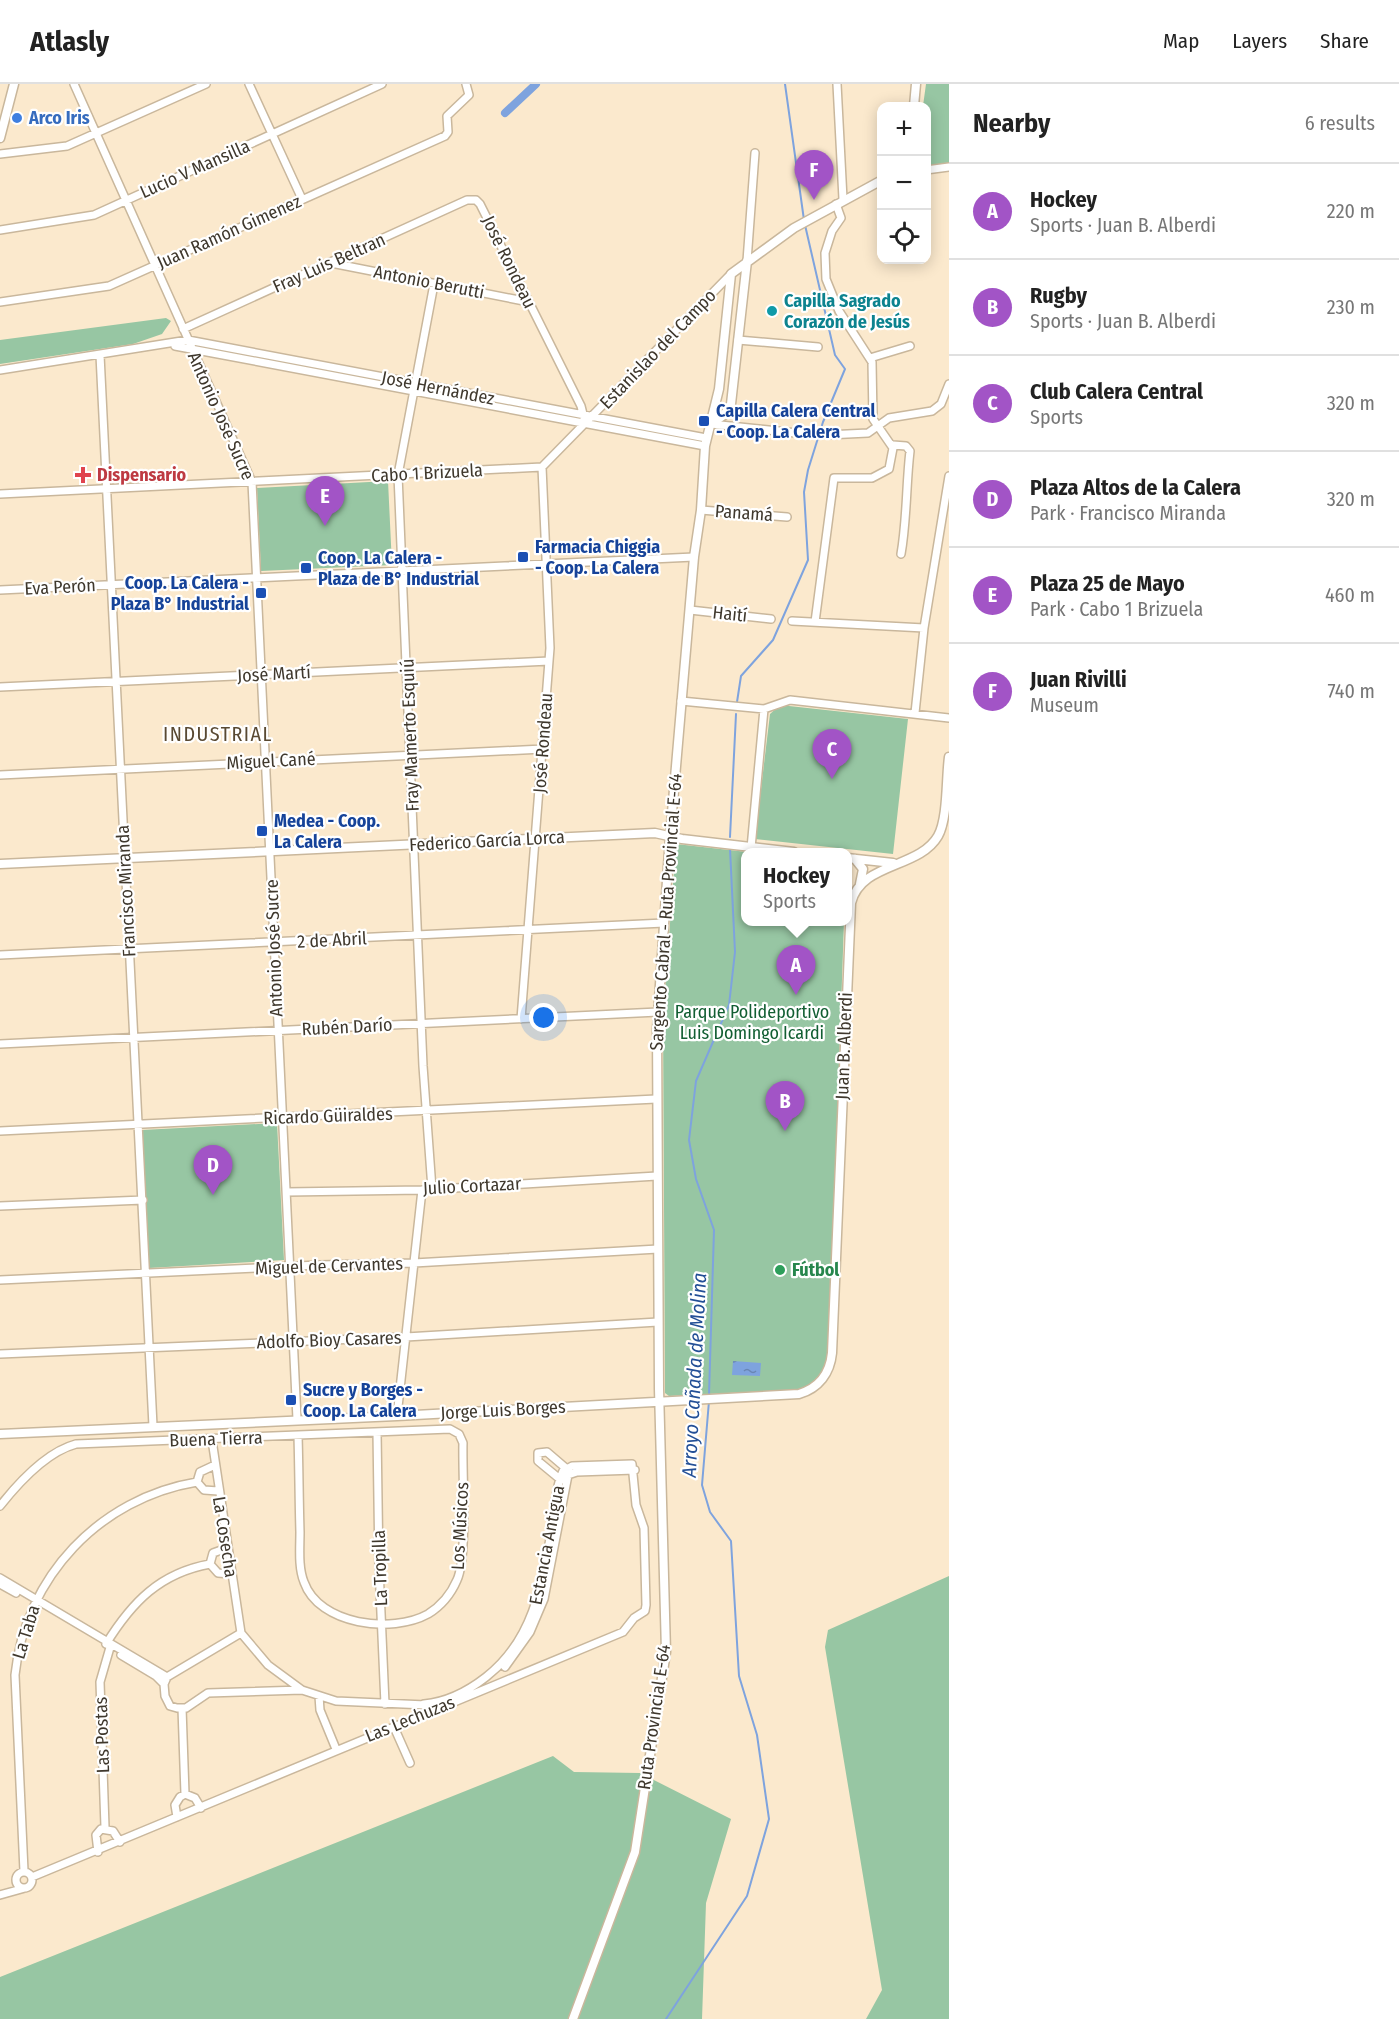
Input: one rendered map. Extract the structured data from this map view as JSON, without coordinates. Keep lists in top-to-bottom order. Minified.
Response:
{"streets":{"street":["Lucio V Mansilla","Juan Ramón Gimenez","José Rondeau","Fray Luis Beltran","Antonio Berutti","Estanislao del Campo","José Hernández","Antonio José Sucre","Cabo 1 Brizuela","Panamá","Eva Perón","Haití","José Martí","Fray Mamerto Esquiú","Miguel Cané","Federico García Lorca","Francisco Miranda","Sargento Cabral - Ruta Provincial E-64","2 de Abril","Rubén Darío","Juan B. Alberdi","Ricardo Güiraldes","Julio Cortazar","Miguel de Cervantes","Adolfo Bioy Casares","Jorge Luis Borges","Buena Tierra","Los Músicos","La Cosecha","Estancia Antigua","La Tropilla","La Taba","Ruta Provincial E-64","Las Lechuzas","Las Postas"]},"crossings":[["Lucio V Mansilla","Antonio José Sucre"],["Juan Ramón Gimenez","Antonio José Sucre"],["José Rondeau","Fray Luis Beltran"],["José Rondeau","Antonio Berutti"],["José Rondeau","Estanislao del Campo"],["José Rondeau","José Hernández"],["José Rondeau","Cabo 1 Brizuela"],["José Rondeau","Eva Perón"],["José Rondeau","José Martí"],["José Rondeau","Miguel Cané"],["José Rondeau","Federico García Lorca"],["José Rondeau","2 de Abril"],["José Rondeau","Rubén Darío"],["Fray Luis Beltran","Antonio Berutti"],["Fray Luis Beltran","Antonio José Sucre"],["Antonio Berutti","Fray Mamerto Esquiú"],["Estanislao del Campo","José Hernández"],["Estanislao del Campo","Sargento Cabral - Ruta Provincial E-64"],["José Hernández","Antonio José Sucre"],["José Hernández","Fray Mamerto Esquiú"],["José Hernández","Francisco Miranda"],["José Hernández","Sargento Cabral - Ruta Provincial E-64"],["Antonio José Sucre","Cabo 1 Brizuela"],["Antonio José Sucre","Eva Perón"],["Antonio José Sucre","José Martí"],["Antonio José Sucre","Miguel Cané"],["Antonio José Sucre","Federico García Lorca"],["Antonio José Sucre","2 de Abril"],["Antonio José Sucre","Rubén Darío"],["Antonio José Sucre","Ricardo Güiraldes"],["Antonio José Sucre","Julio Cortazar"],["Antonio José Sucre","Miguel de Cervantes"],["Antonio José Sucre","Adolfo Bioy Casares"],["Antonio José Sucre","Jorge Luis Borges"],["Cabo 1 Brizuela","Fray Mamerto Esquiú"],["Cabo 1 Brizuela","Francisco Miranda"],["Panamá","Sargento Cabral - Ruta Provincial E-64"],["Eva Perón","Fray Mamerto Esquiú"],["Eva Perón","Francisco Miranda"],["Eva Perón","Sargento Cabral - Ruta Provincial E-64"],["Haití","Sargento Cabral - Ruta Provincial E-64"],["José Martí","Fray Mamerto Esquiú"],["José Martí","Francisco Miranda"],["Fray Mamerto Esquiú","Miguel Cané"],["Fray Mamerto Esquiú","Federico García Lorca"],["Fray Mamerto Esquiú","2 de Abril"],["Fray Mamerto Esquiú","Rubén Darío"],["Fray Mamerto Esquiú","Ricardo Güiraldes"],["Fray Mamerto Esquiú","Julio Cortazar"],["Miguel Cané","Francisco Miranda"],["Federico García Lorca","Francisco Miranda"],["Federico García Lorca","Sargento Cabral - Ruta Provincial E-64"],["Francisco Miranda","2 de Abril"],["Francisco Miranda","Rubén Darío"],["Francisco Miranda","Ricardo Güiraldes"],["Francisco Miranda","Miguel de Cervantes"],["Francisco Miranda","Adolfo Bioy Casares"],["Francisco Miranda","Jorge Luis Borges"],["Sargento Cabral - Ruta Provincial E-64","2 de Abril"],["Sargento Cabral - Ruta Provincial E-64","Rubén Darío"],["Sargento Cabral - Ruta Provincial E-64","Ricardo Güiraldes"],["Sargento Cabral - Ruta Provincial E-64","Julio Cortazar"],["Sargento Cabral - Ruta Provincial E-64","Miguel de Cervantes"],["Sargento Cabral - Ruta Provincial E-64","Adolfo Bioy Casares"],["Sargento Cabral - Ruta Provincial E-64","Jorge Luis Borges"],["Sargento Cabral - Ruta Provincial E-64","Ruta Provincial E-64"],["Juan B. Alberdi","Jorge Luis Borges"],["Jorge Luis Borges","Ruta Provincial E-64"],["Buena Tierra","Los Músicos"],["Buena Tierra","La Cosecha"],["Buena Tierra","La Tropilla"],["Los Músicos","La Tropilla"],["La Cosecha","Estancia Antigua"],["La Cosecha","La Taba"],["La Cosecha","Las Postas"],["Estancia Antigua","La Tropilla"],["Estancia Antigua","Las Lechuzas"],["La Taba","Las Lechuzas"],["Las Lechuzas","Las Postas"]],"districts":["INDUSTRIAL"],"water":["Arroyo Cañada de Molina"],"parks":["Parque Polideportivo Luis Domingo Icardi"],"places":{"other":["Arco Iris","Capilla Sagrado Corazón de Jesús","Fútbol"],"transit":["Capilla Calera Central - Coop. La Calera","Farmacia Chiggia - Coop. La Calera","Coop. La Calera - Plaza de B° Industrial","Coop. La Calera - Plaza B° Industrial","Medea - Coop. La Calera","Sucre y Borges - Coop. La Calera"],"health":["Dispensario"]},"page":{"header":"Atlasly","nav":["Map","Layers","Share"],"heading":["Nearby","6 results"],"map_buttons":["+","−"],"pins":["F","E","C","A","B","D"],"list":[{"mark":"A","name":"Hockey","note":"Sports · Juan B. Alberdi","value":"220 m"},{"mark":"B","name":"Rugby","note":"Sports · Juan B. Alberdi","value":"230 m"},{"mark":"C","name":"Club Calera Central","note":"Sports","value":"320 m"},{"mark":"D","name":"Plaza Altos de la Calera","note":"Park · Francisco Miranda","value":"320 m"},{"mark":"E","name":"Plaza 25 de Mayo","note":"Park · Cabo 1 Brizuela","value":"460 m"},{"mark":"F","name":"Juan Rivilli","note":"Museum","value":"740 m"}],"popup":["Hockey","Sports"]}}
